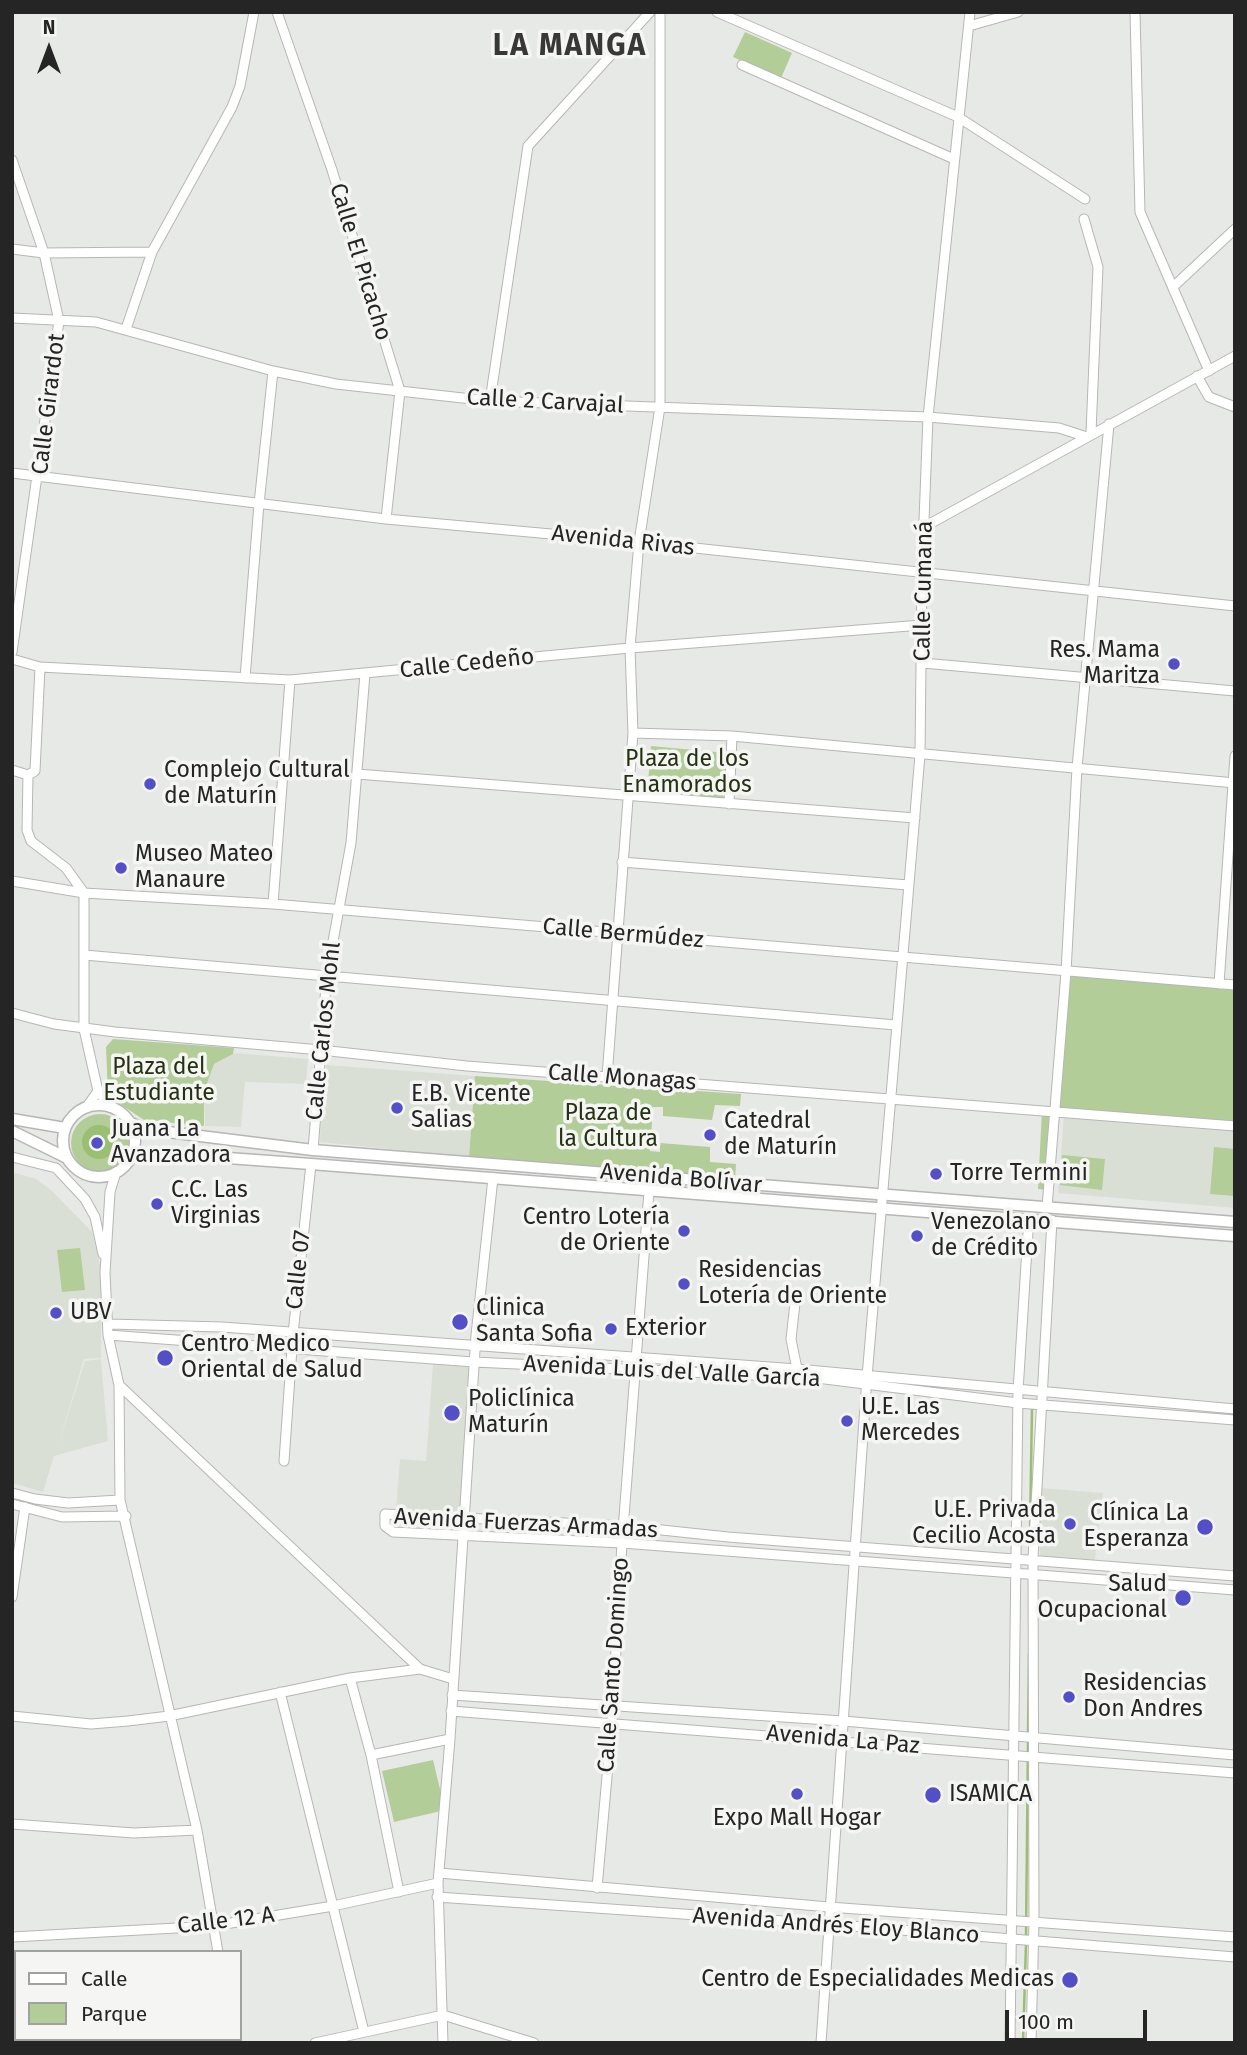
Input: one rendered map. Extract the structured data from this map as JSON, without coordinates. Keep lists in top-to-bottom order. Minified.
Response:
{"streets":{"street":["Calle El Picacho","Calle 2 Carvajal","Calle Girardot","Avenida Rivas","Calle Cumaná","Calle Cedeño","Calle Bermúdez","Calle Carlos Mohl","Calle Monagas","Avenida Bolívar","Calle 07","Avenida Luis del Valle García","Avenida Fuerzas Armadas","Calle Santo Domingo","Avenida La Paz","Calle 12 A","Avenida Andrés Eloy Blanco"]},"crossings":[["Calle El Picacho","Calle 2 Carvajal"],["Calle El Picacho","Avenida Rivas"],["Calle 2 Carvajal","Calle Girardot"],["Calle 2 Carvajal","Calle Cumaná"],["Calle Girardot","Avenida Rivas"],["Avenida Rivas","Calle Cumaná"],["Calle Cumaná","Calle Cedeño"],["Calle Cumaná","Calle Bermúdez"],["Calle Cumaná","Calle Monagas"],["Calle Cumaná","Avenida Bolívar"],["Calle Cumaná","Avenida Luis del Valle García"],["Calle Cumaná","Avenida Fuerzas Armadas"],["Calle Cumaná","Avenida La Paz"],["Calle Cumaná","Avenida Andrés Eloy Blanco"],["Calle Cedeño","Calle Carlos Mohl"],["Calle Bermúdez","Calle Carlos Mohl"],["Calle Carlos Mohl","Calle Monagas"],["Calle Carlos Mohl","Avenida Bolívar"],["Avenida Bolívar","Calle 07"],["Avenida Bolívar","Calle Santo Domingo"],["Calle 07","Avenida Luis del Valle García"],["Avenida Luis del Valle García","Calle Santo Domingo"],["Avenida Fuerzas Armadas","Calle Santo Domingo"],["Calle Santo Domingo","Avenida La Paz"],["Calle Santo Domingo","Avenida Andrés Eloy Blanco"],["Calle 12 A","Avenida Andrés Eloy Blanco"]],"districts":["LA MANGA"],"parks":["Plaza de los Enamorados","Plaza del Estudiante","Plaza de la Cultura"],"places":["Res. Mama Maritza","Complejo Cultural de Maturín","Museo Mateo Manaure","E.B. Vicente Salias","Catedral de Maturín","Juana La Avanzadora","Torre Termini","C.C. Las Virginias","Centro Lotería de Oriente","Venezolano de Crédito","Residencias Lotería de Oriente","UBV","Clinica Santa Sofia","Exterior","Centro Medico Oriental de Salud","Policlínica Maturín","U.E. Las Mercedes","U.E. Privada Cecilio Acosta","Clínica La Esperanza","Salud Ocupacional","Residencias Don Andres","Expo Mall Hogar","ISAMICA","Centro de Especialidades Medicas"],"legend":["Calle","Parque"],"scale_bar":"100 m","north":"top"}
